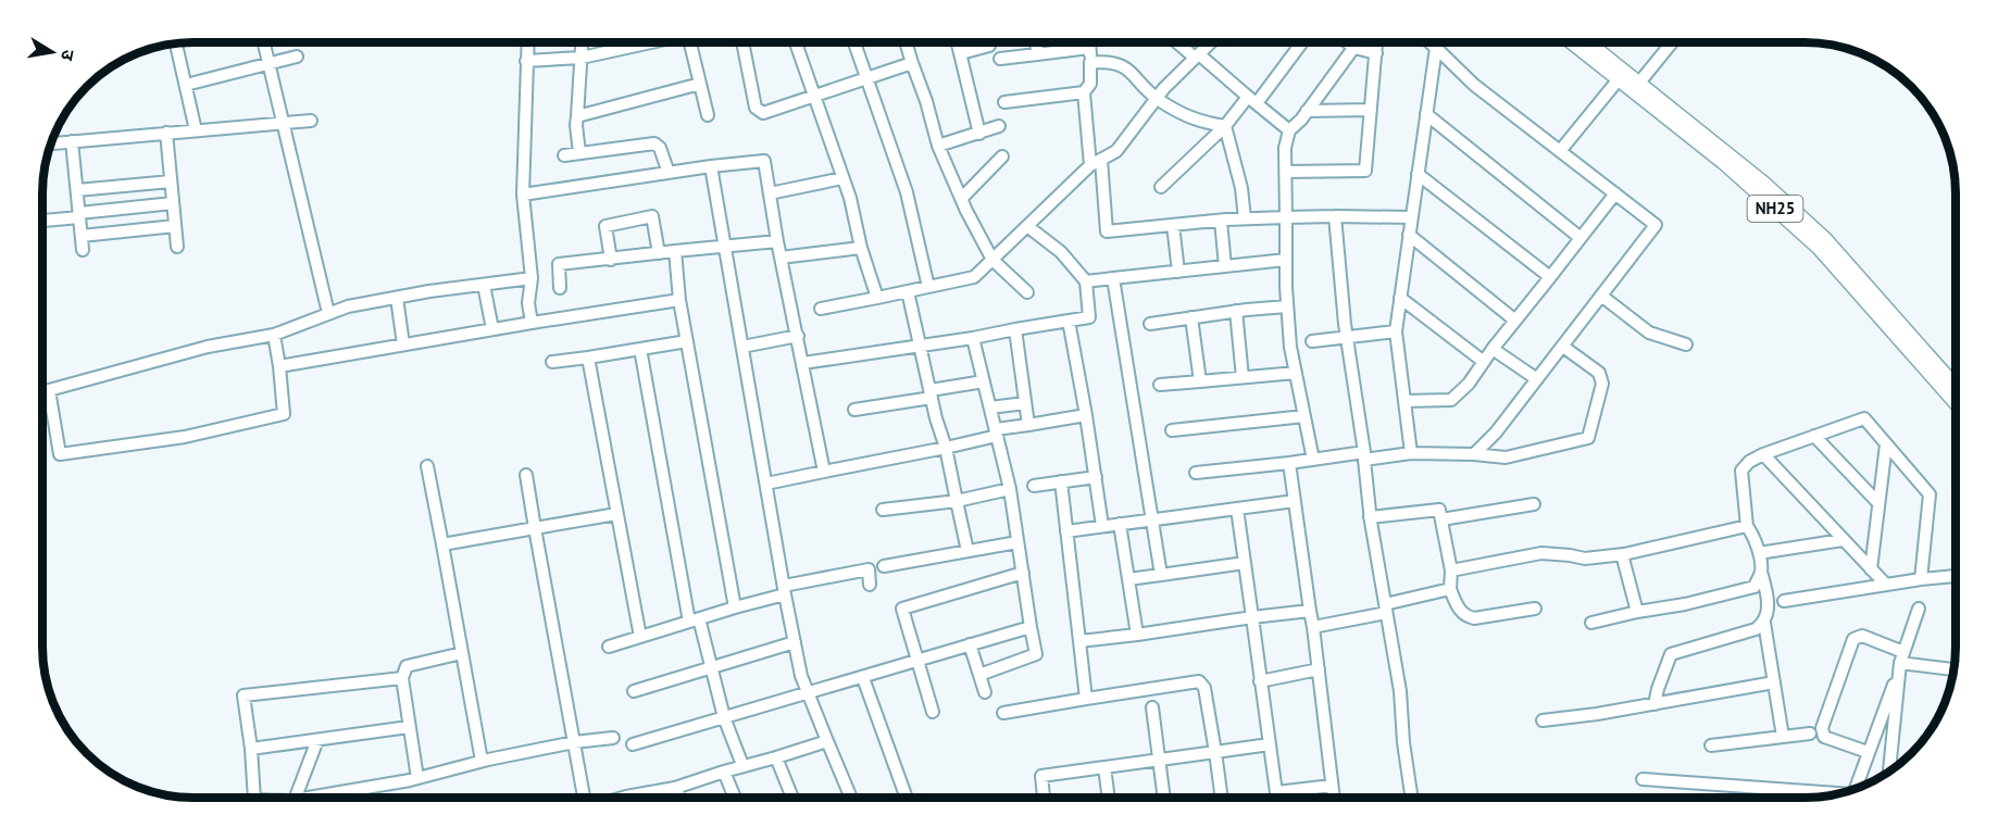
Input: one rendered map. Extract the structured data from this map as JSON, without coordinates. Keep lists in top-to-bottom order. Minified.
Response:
{"streets":{"main road":["NH25"]},"north":"right"}
